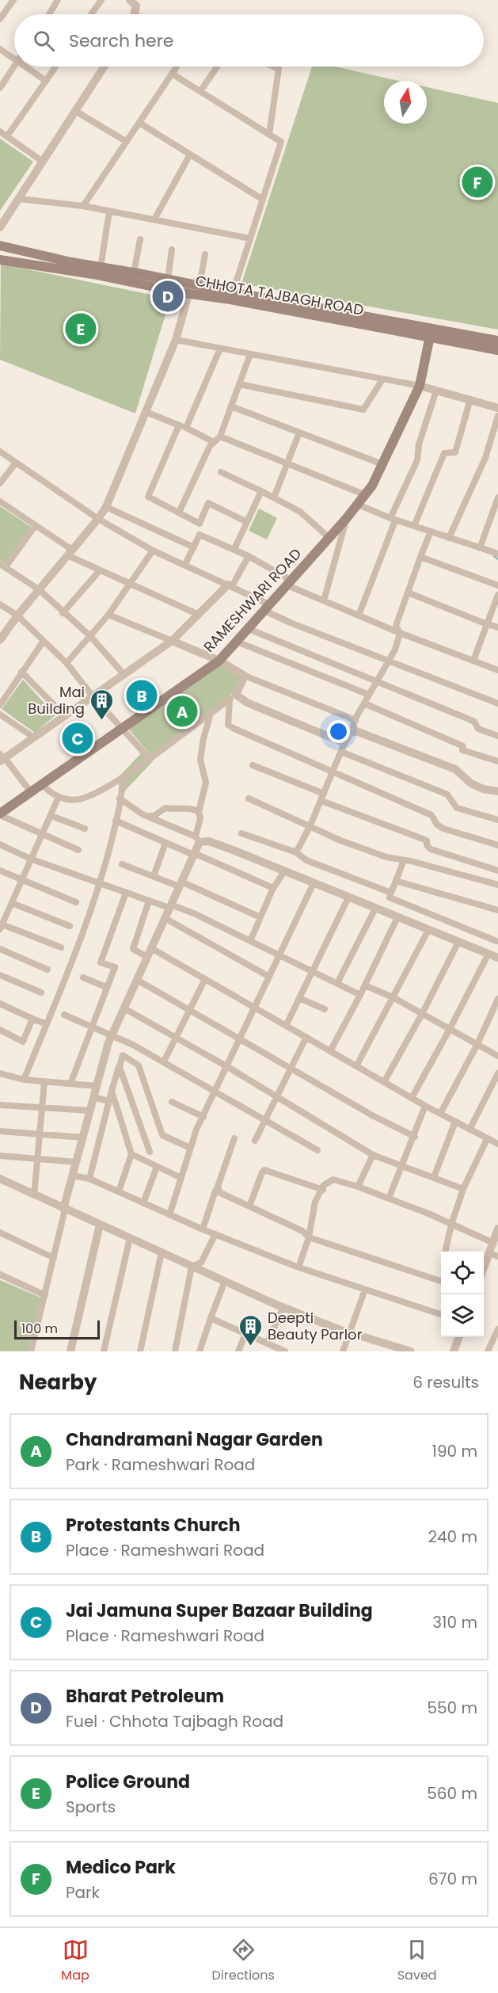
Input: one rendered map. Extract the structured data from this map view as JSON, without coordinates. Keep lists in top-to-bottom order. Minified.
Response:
{"streets":{"main road":["CHHOTA TAJBAGH ROAD","RAMESHWARI ROAD"]},"crossings":[["CHHOTA TAJBAGH ROAD","RAMESHWARI ROAD"]],"places":{"building":["Mai Building","Deepti Beauty Parlor"]},"scale_bar":"100 m","north":"top","page":{"search":"Search here","pins":["F","D","E","B","A","C"],"scale":"100 m","heading":["Nearby","6 results"],"list":[{"mark":"A","name":"Chandramani Nagar Garden","note":"Park · Rameshwari Road","value":"190 m"},{"mark":"B","name":"Protestants Church","note":"Place · Rameshwari Road","value":"240 m"},{"mark":"C","name":"Jai Jamuna Super Bazaar Building","note":"Place · Rameshwari Road","value":"310 m"},{"mark":"D","name":"Bharat Petroleum","note":"Fuel · Chhota Tajbagh Road","value":"550 m"},{"mark":"E","name":"Police Ground","note":"Sports","value":"560 m"},{"mark":"F","name":"Medico Park","note":"Park","value":"670 m"}],"nav":["Map","Directions","Saved"]}}
